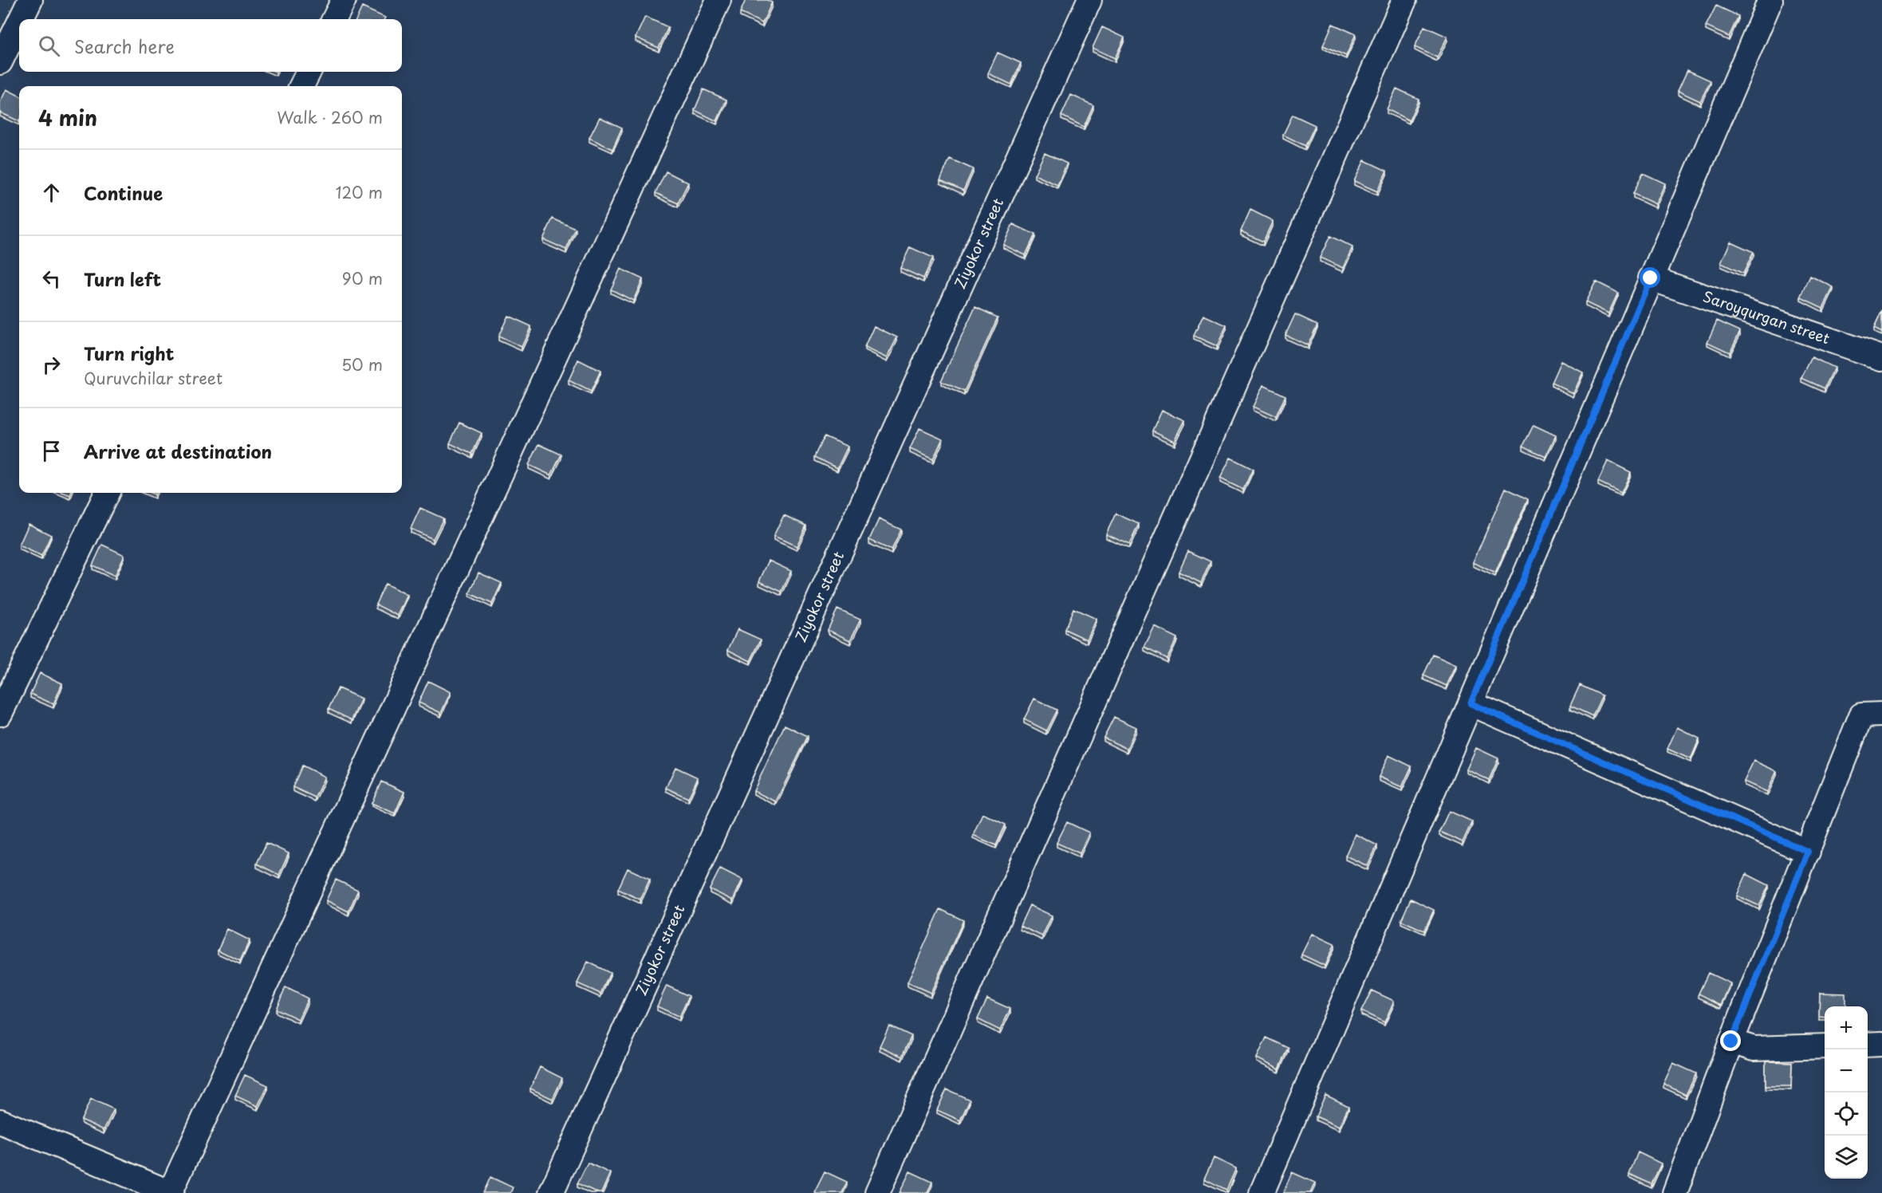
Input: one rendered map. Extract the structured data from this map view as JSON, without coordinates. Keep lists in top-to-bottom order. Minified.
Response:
{"streets":{"street":["Ziyokor street","Saroyqurgan street"]},"page":{"search":"Search here","heading":["4 min","Walk · 260 m"],"list":[["Continue","120 m"],["Turn left","90 m"],["Turn right","Quruvchilar street","50 m"],"Arrive at destination"],"map_buttons":["+","−"]}}
